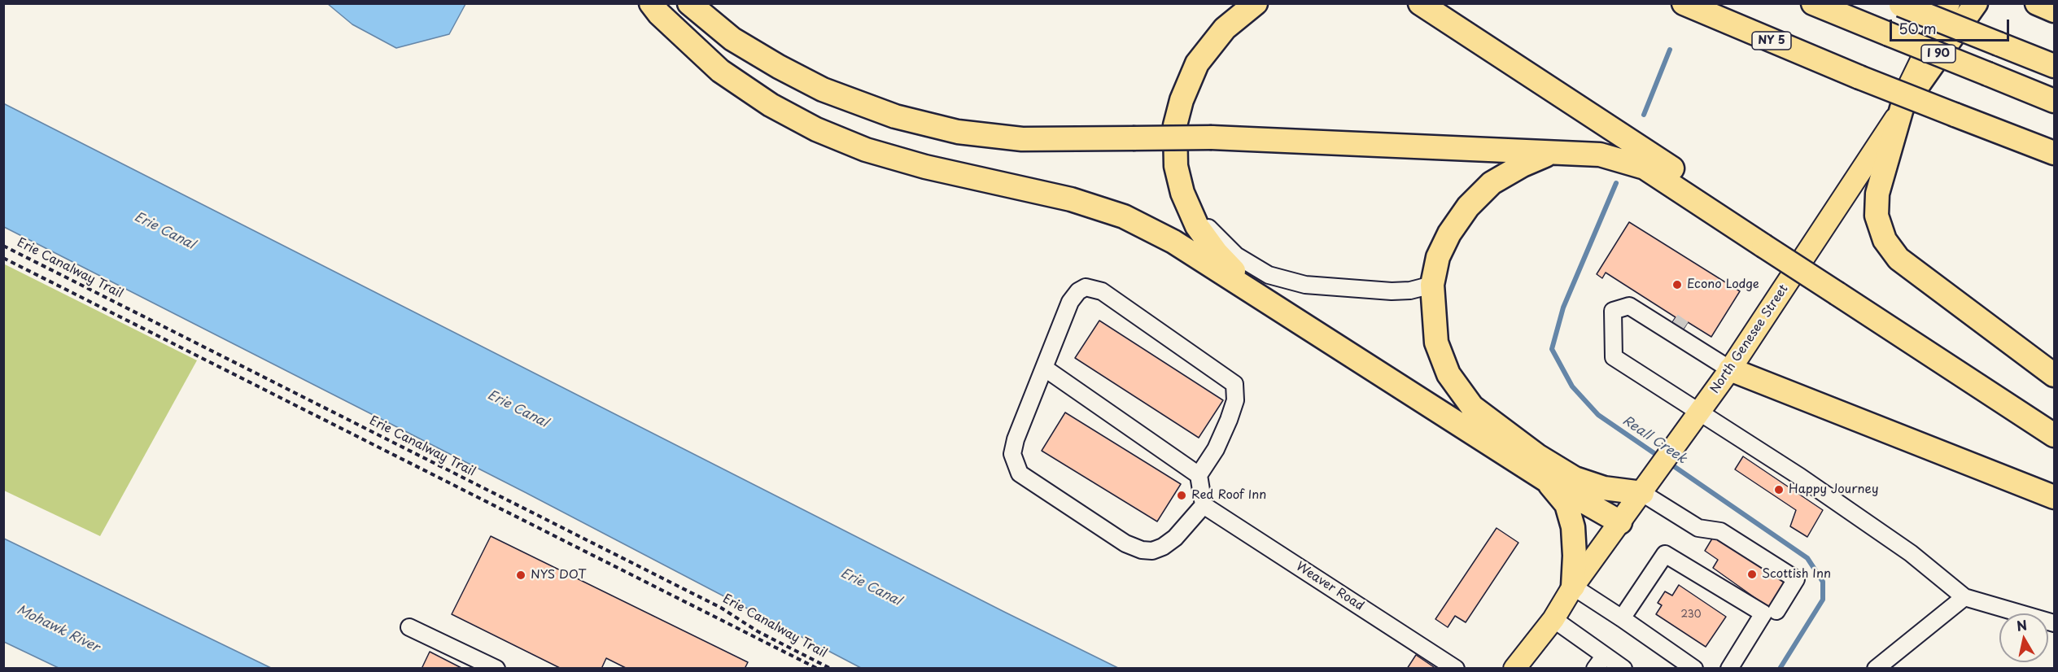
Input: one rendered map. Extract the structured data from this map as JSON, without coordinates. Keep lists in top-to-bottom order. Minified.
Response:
{"streets":{"highway":["NY 5","I 90","North Genesee Street"],"street":["Weaver Road"],"path":["Erie Canalway Trail"]},"water":["Erie Canal","Reall Creek","Mohawk River"],"places":["Econo Lodge","Happy Journey","Red Roof Inn","Scottish Inn","NYS DOT"],"house_numbers":["230"],"scale_bar":"50 m","north":"top"}
